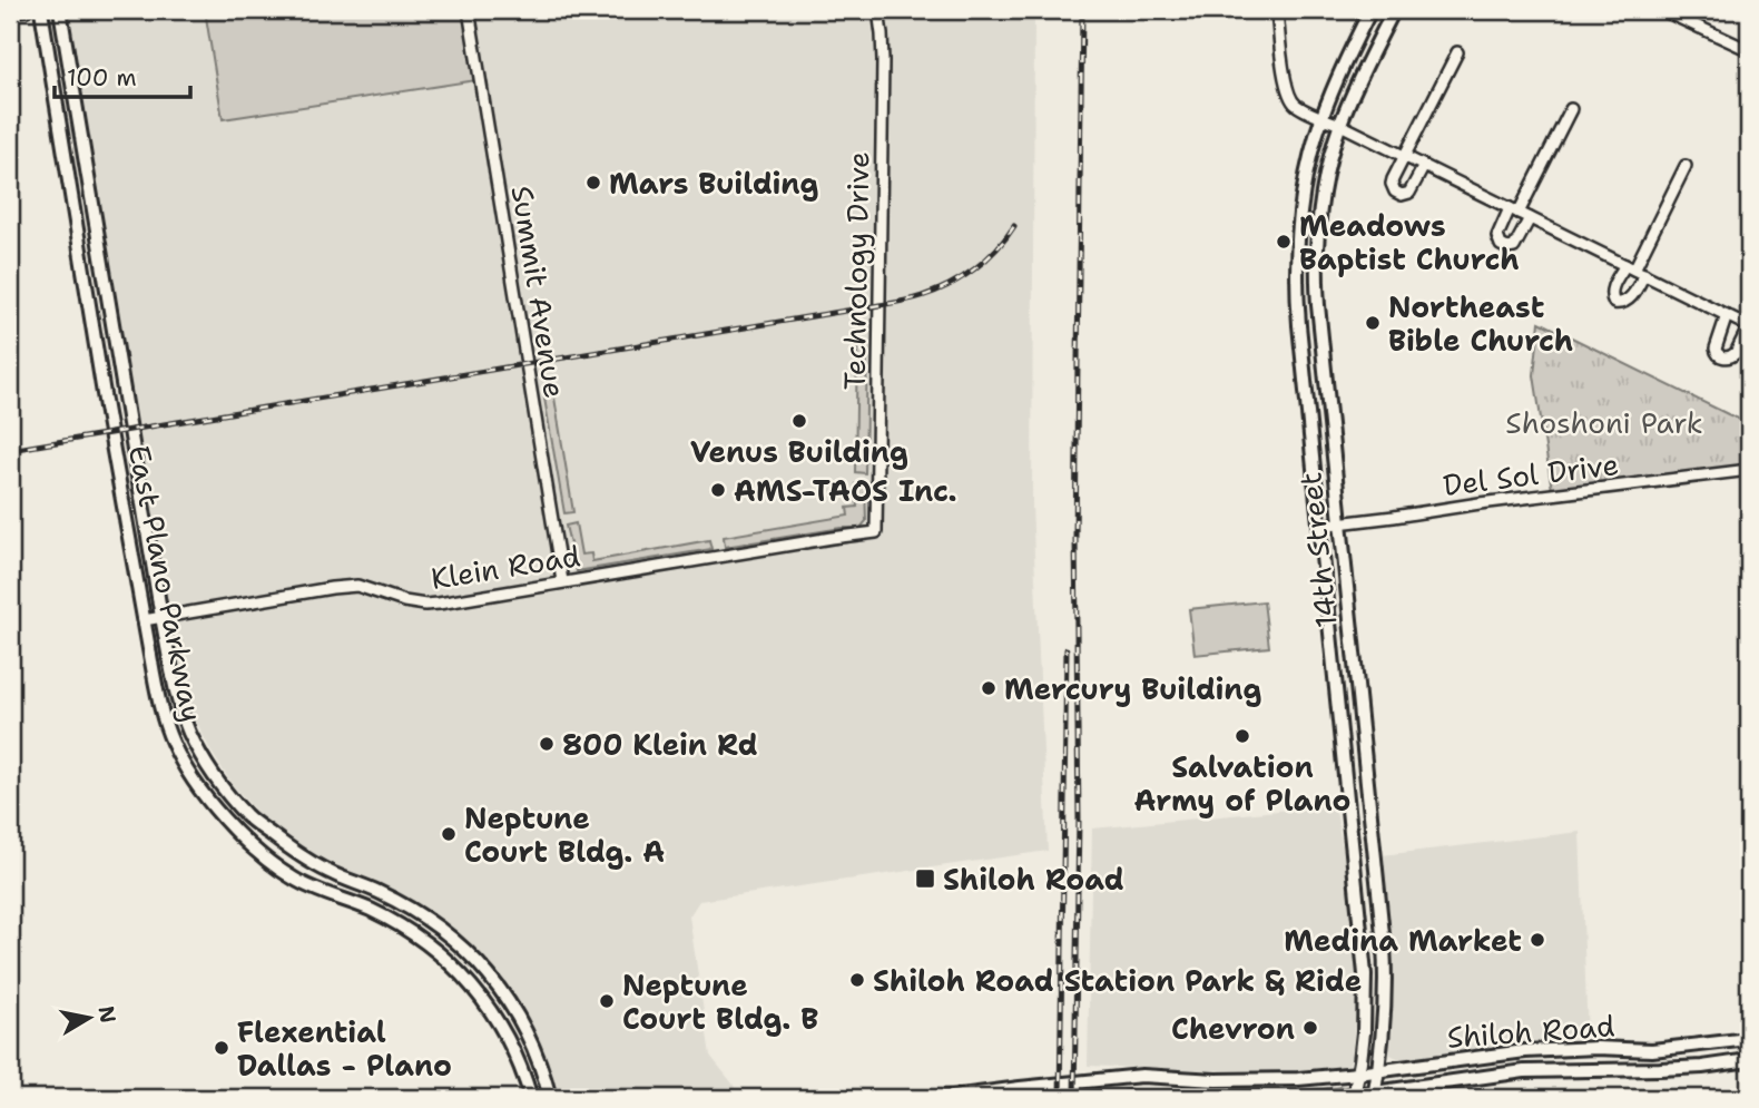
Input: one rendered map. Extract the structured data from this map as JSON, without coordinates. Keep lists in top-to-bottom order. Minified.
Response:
{"streets":{"main road":["14th Street","East Plano Parkway","Shiloh Road"],"street":["Technology Drive","Summit Avenue","Del Sol Drive","Klein Road"]},"crossings":[["Technology Drive","Klein Road"],["Summit Avenue","Klein Road"],["Del Sol Drive","14th Street"],["14th Street","Shiloh Road"],["Klein Road","East Plano Parkway"]],"parks":["Shoshoni Park"],"places":{"other":["Mars Building","Meadows Baptist Church","Northeast Bible Church","Venus Building","AMS-TAOS Inc.","Mercury Building","Salvation Army of Plano","800 Klein Rd","Neptune Court Bldg. A","Medina Market","Shiloh Road Station Park & Ride","Neptune Court Bldg. B","Chevron","Flexential Dallas - Plano"],"transit":["Shiloh Road"]},"scale_bar":"100 m","north":"right"}
